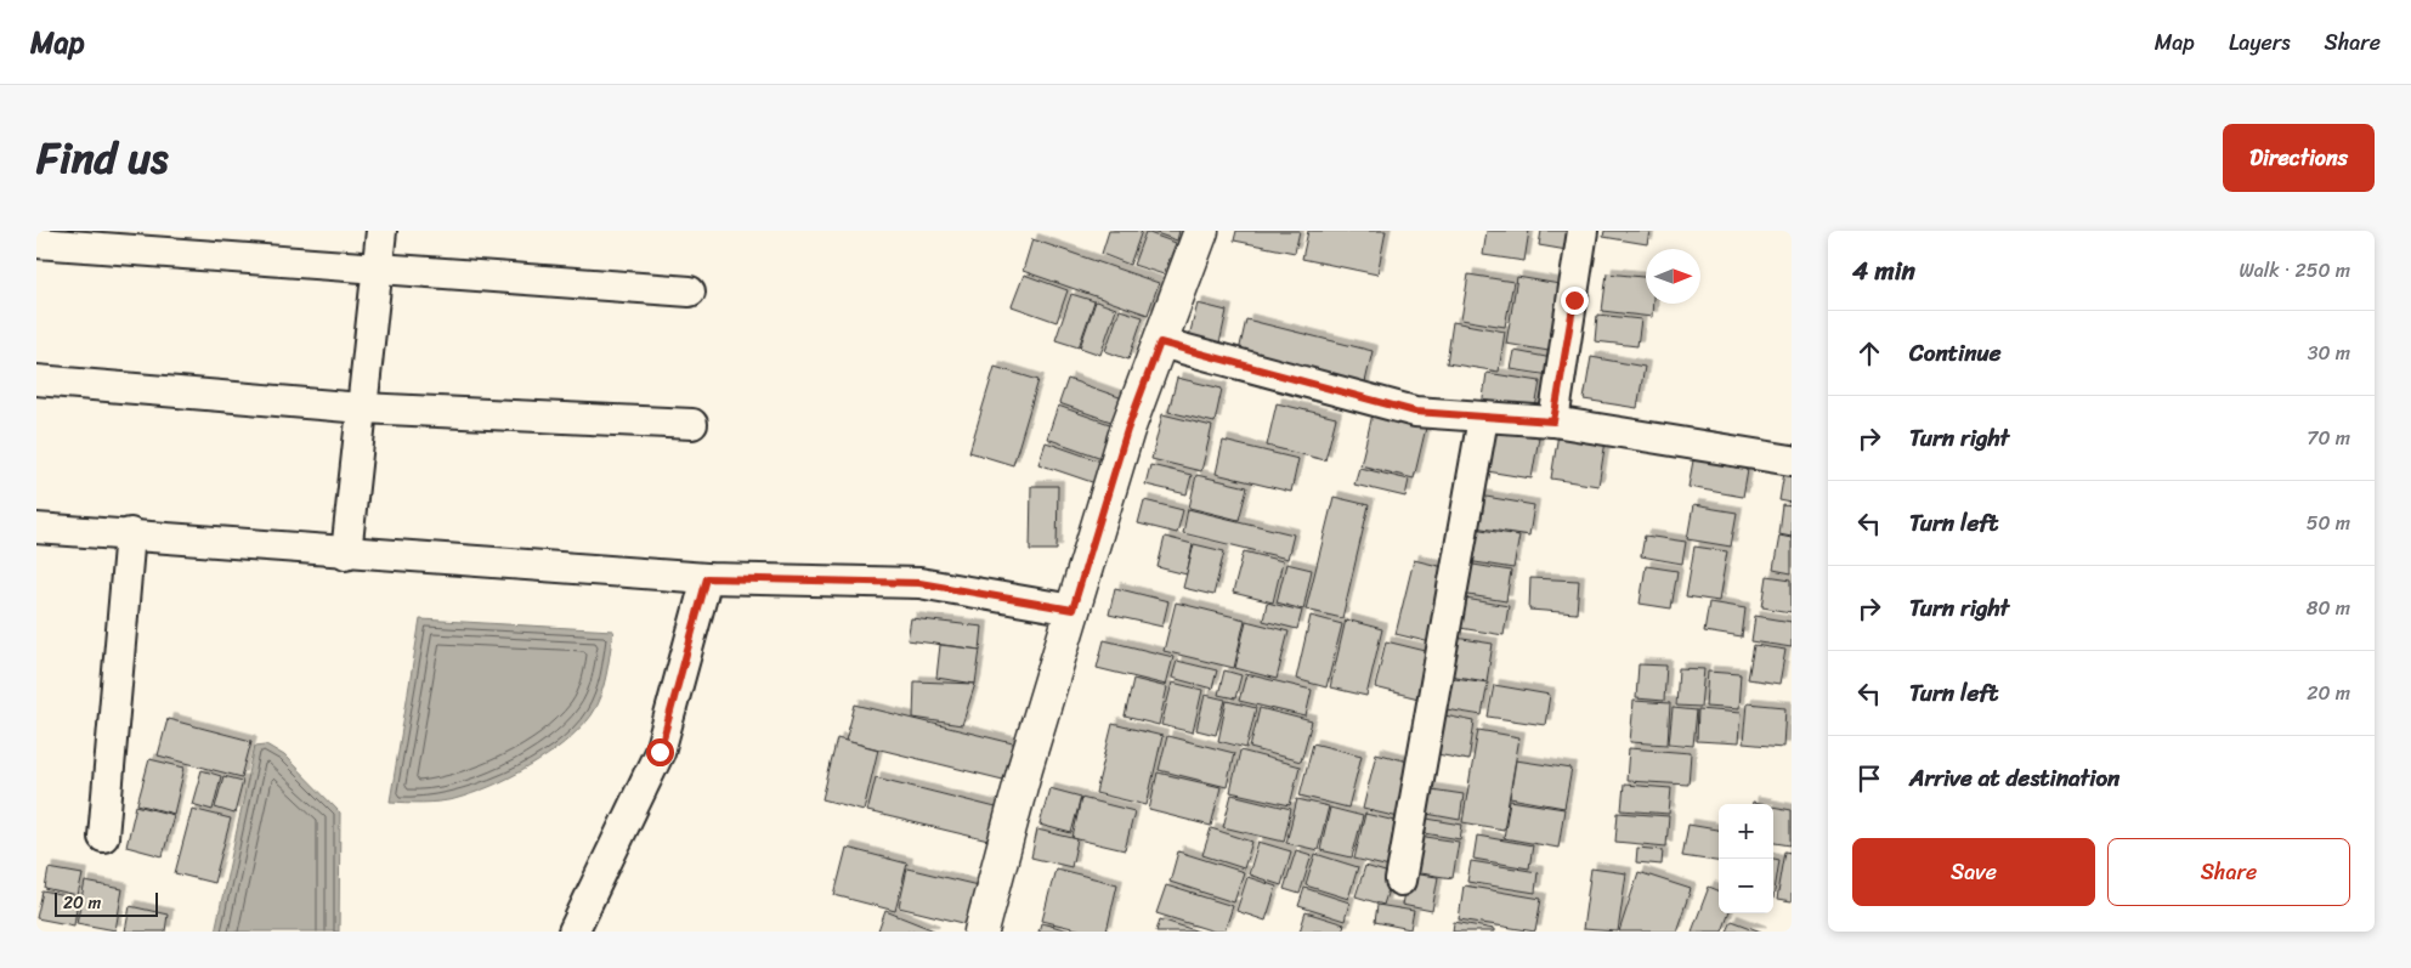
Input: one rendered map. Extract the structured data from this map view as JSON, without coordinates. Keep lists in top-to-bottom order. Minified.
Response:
{"scale_bar":"20 m","north":"right","page":{"header":"Map","nav":["Map","Layers","Share"],"title":"Find us","buttons":["Directions",["Save","Share"]],"heading":["4 min","Walk · 250 m"],"list":[["Continue","30 m"],["Turn right","70 m"],["Turn left","50 m"],["Turn right","80 m"],["Turn left","20 m"],"Arrive at destination"],"map_buttons":["+","−"],"scale":"20 m"}}
